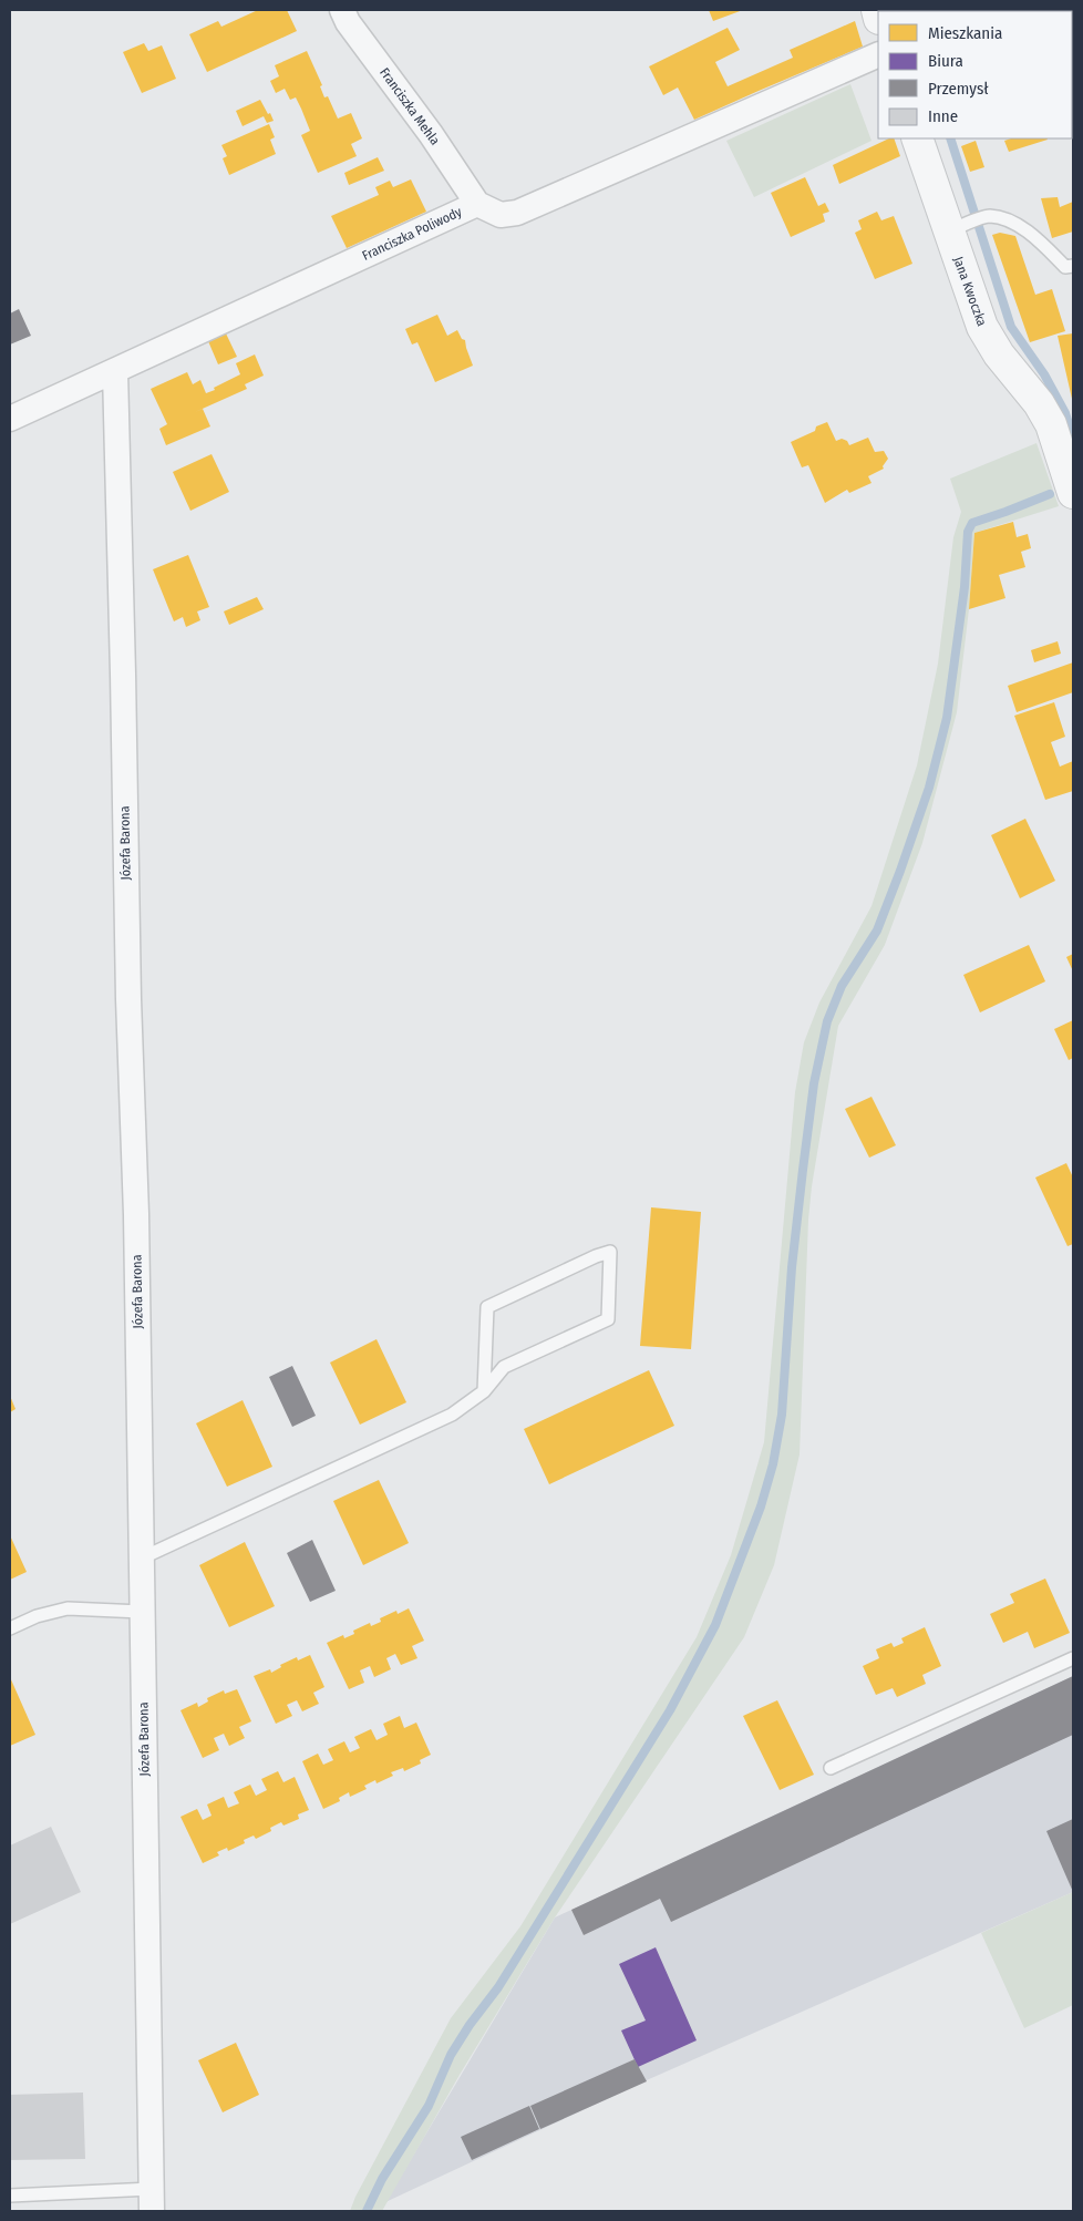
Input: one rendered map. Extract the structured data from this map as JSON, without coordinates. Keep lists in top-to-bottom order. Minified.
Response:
{"streets":{"street":["Franciszka Mehla","Franciszka Poliwody","Jana Kwoczka","Józefa Barona"]},"crossings":[["Franciszka Mehla","Franciszka Poliwody"],["Franciszka Poliwody","Józefa Barona"]],"legend":["Mieszkania","Biura","Przemysł","Inne"]}
